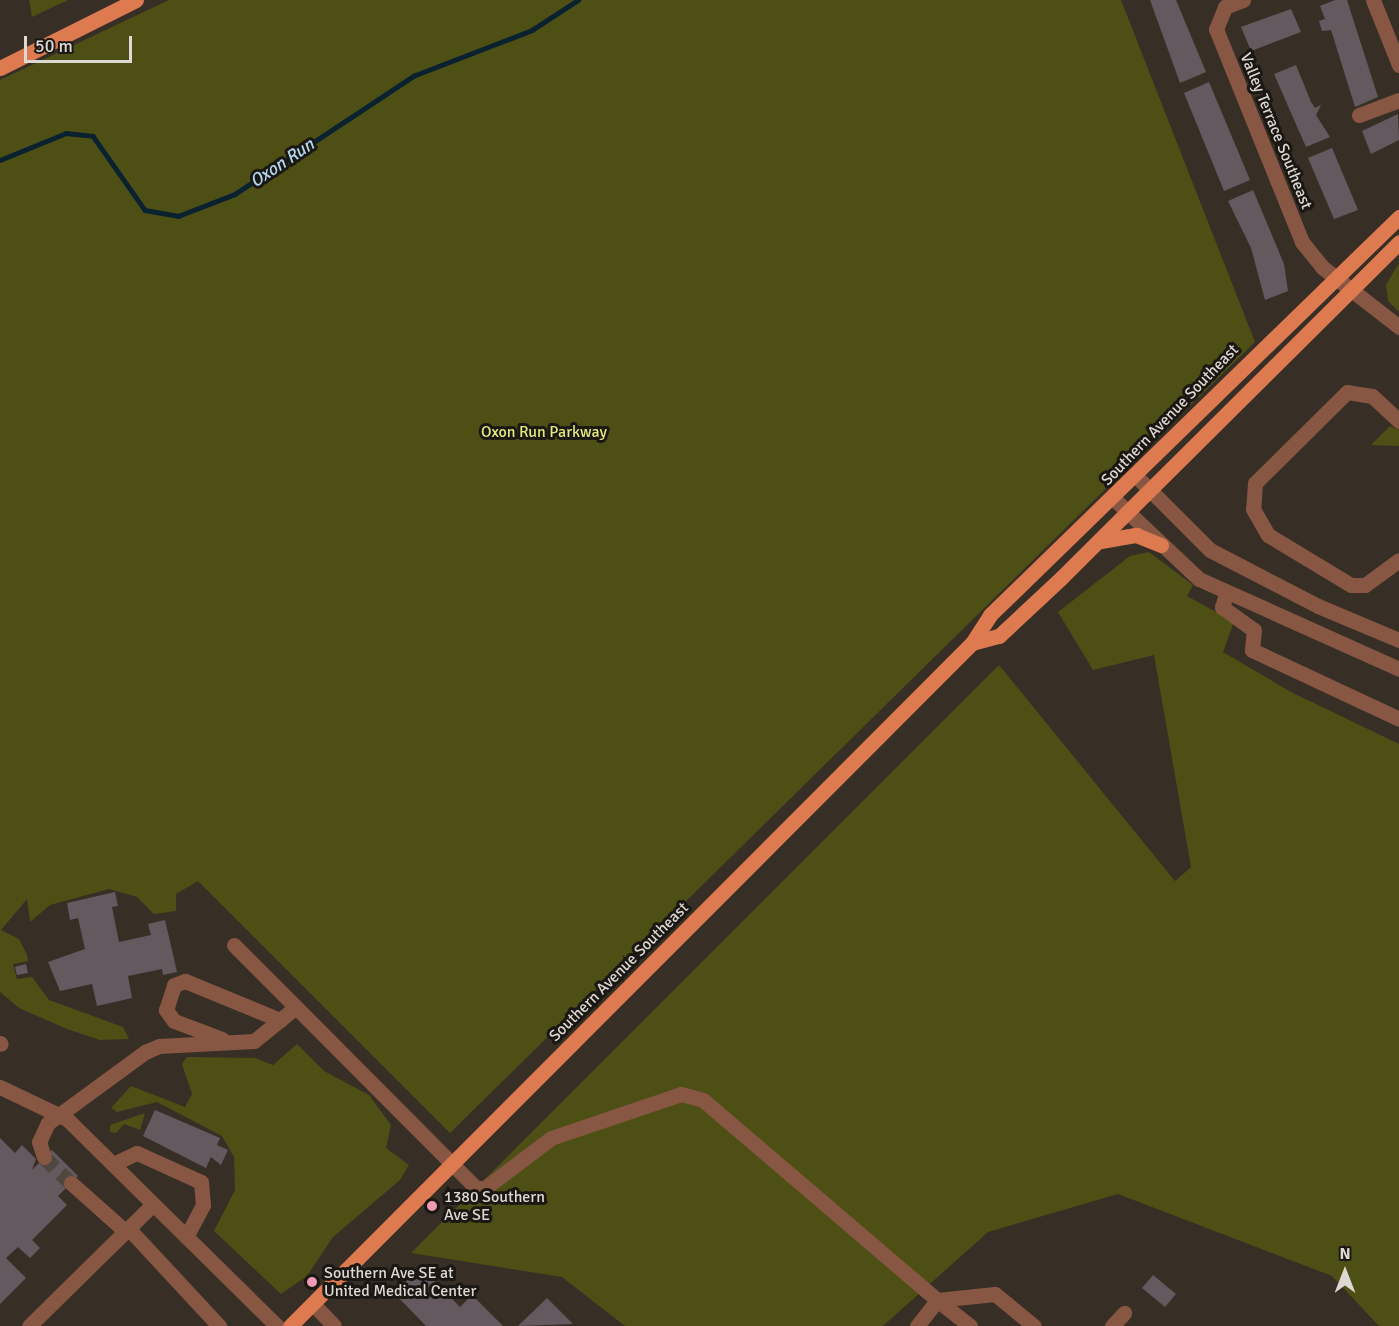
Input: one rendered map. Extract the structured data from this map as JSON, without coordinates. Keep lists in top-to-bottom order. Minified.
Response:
{"streets":{"main road":["Southern Avenue Southeast"],"street":["Valley Terrace Southeast"]},"crossings":[["Valley Terrace Southeast","Southern Avenue Southeast"]],"water":["Oxon Run"],"parks":["Oxon Run Parkway"],"places":["1380 Southern Ave SE","Southern Ave SE at United Medical Center"],"scale_bar":"50 m","north":"top"}
